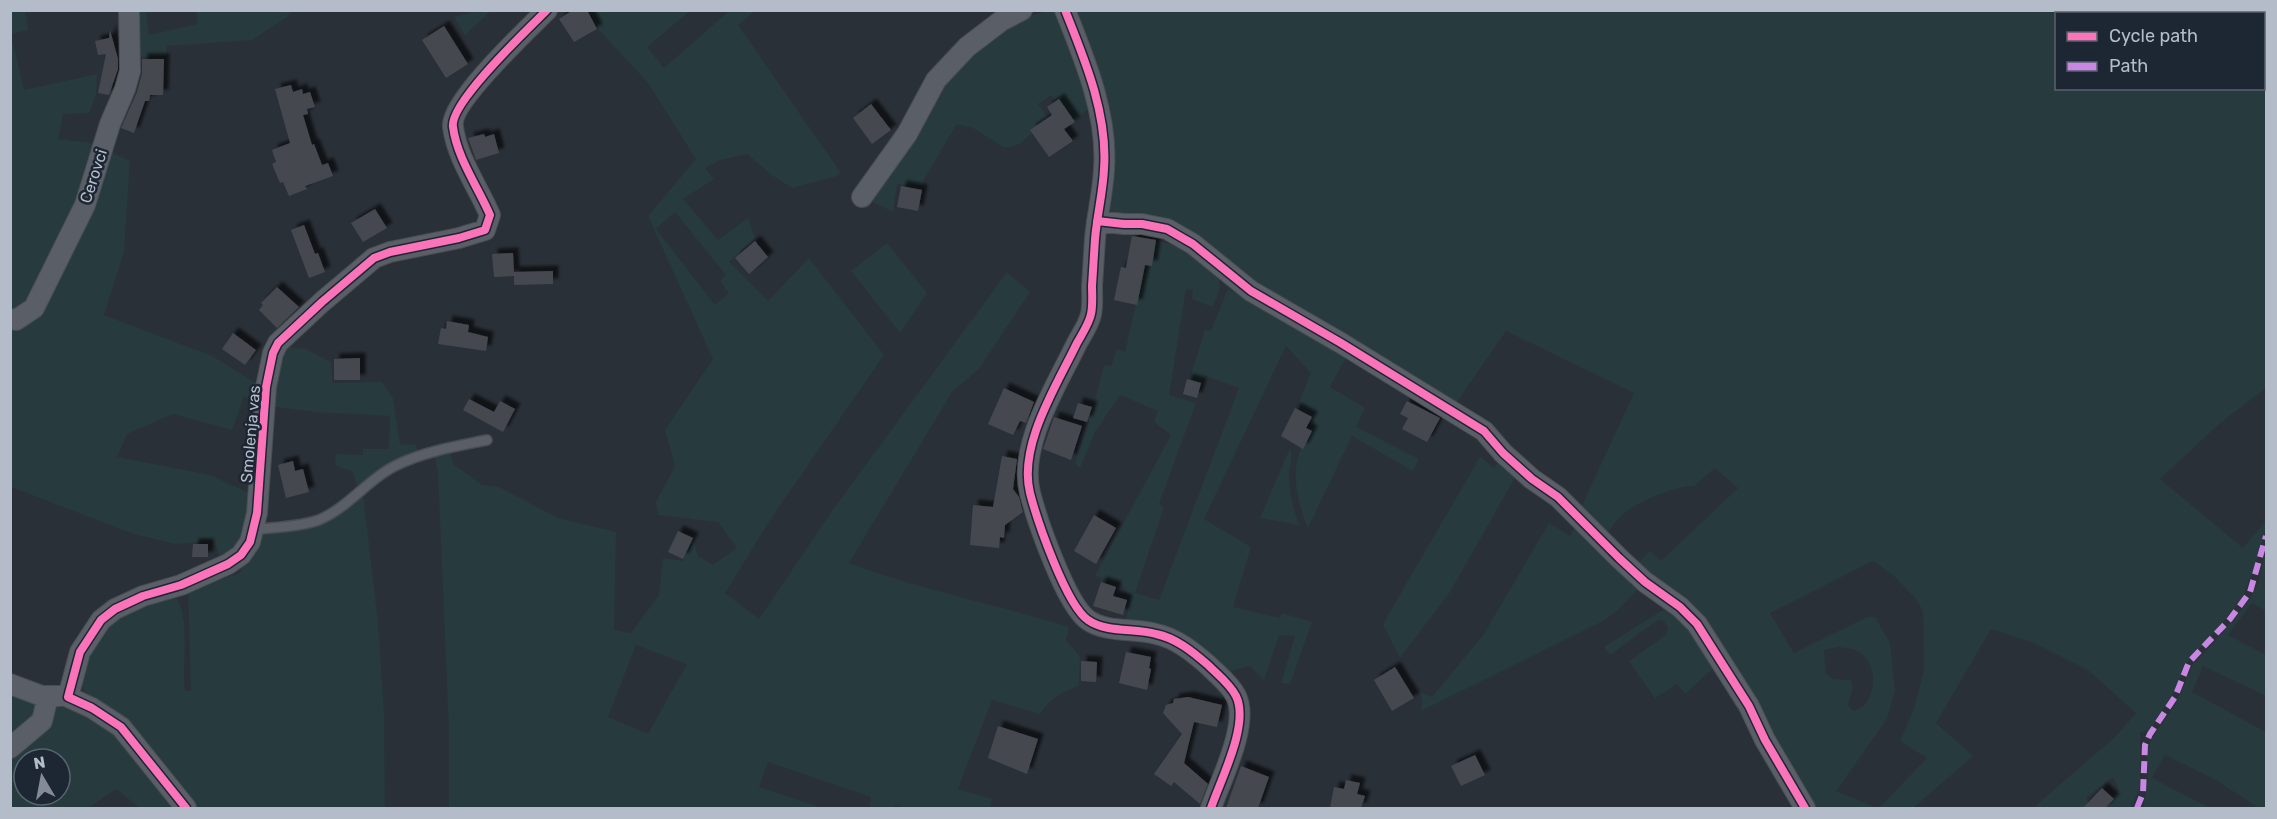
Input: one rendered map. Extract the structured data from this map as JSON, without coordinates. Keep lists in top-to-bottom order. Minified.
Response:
{"streets":{"street":["Cerovci","Smolenja vas"]},"legend":["Cycle path","Path"],"north":"top"}
